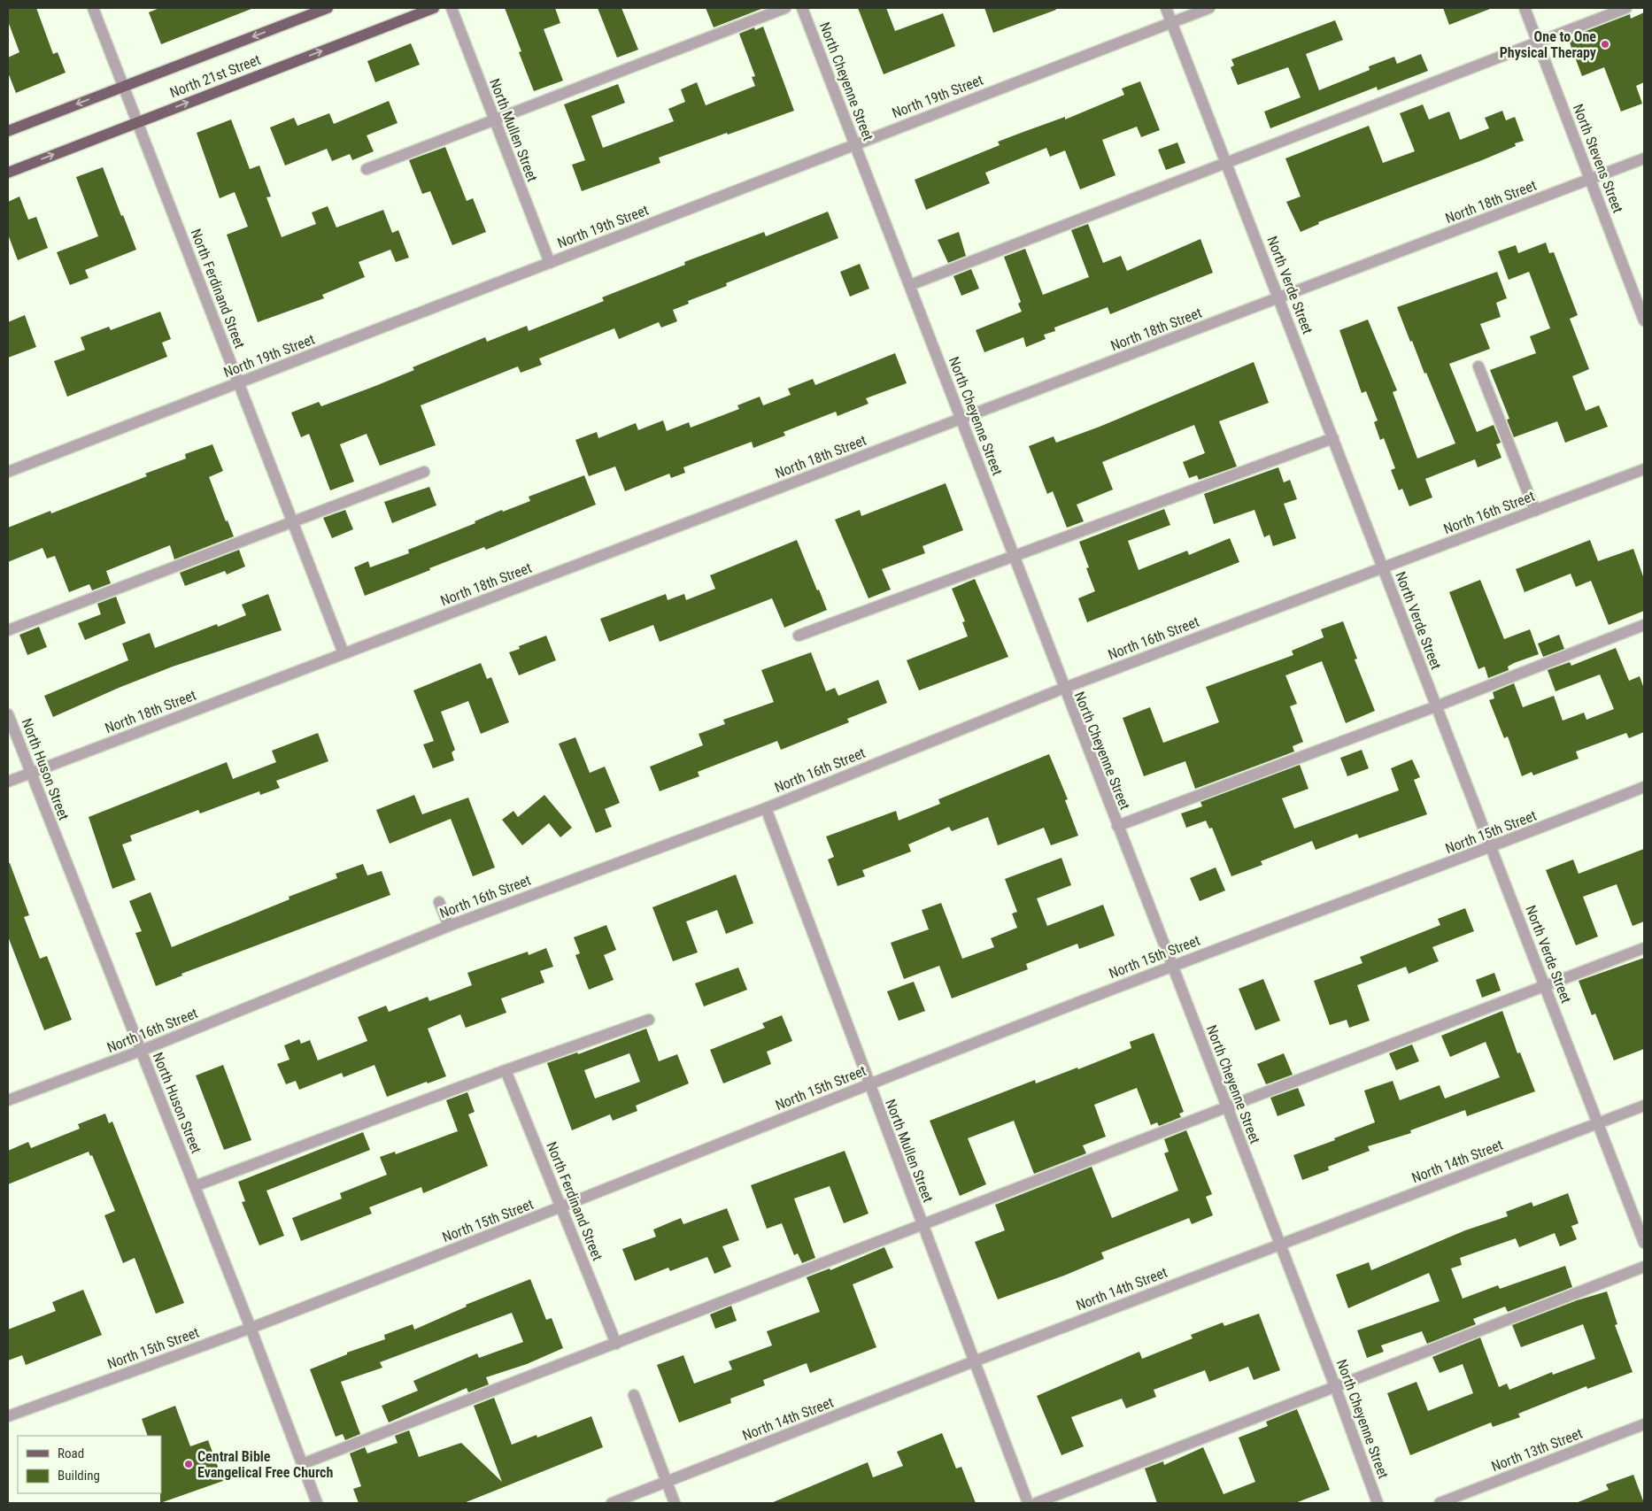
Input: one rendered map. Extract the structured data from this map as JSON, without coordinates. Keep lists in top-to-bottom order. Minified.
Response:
{"streets":{"main road":["North 21st Street"],"street":["North Cheyenne Street","North 19th Street","North Mullen Street","North Stevens Street","North 18th Street","North Verde Street","North Ferdinand Street","North 16th Street","North Huson Street","North 15th Street","North 14th Street","North 13th Street"]},"crossings":[["North 21st Street","North Ferdinand Street"],["North Cheyenne Street","North 19th Street"],["North Cheyenne Street","North 18th Street"],["North Cheyenne Street","North 16th Street"],["North Cheyenne Street","North 15th Street"],["North Cheyenne Street","North 14th Street"],["North 19th Street","North Mullen Street"],["North 19th Street","North Verde Street"],["North 19th Street","North Ferdinand Street"],["North Mullen Street","North 16th Street"],["North Mullen Street","North 15th Street"],["North Mullen Street","North 14th Street"],["North Stevens Street","North 18th Street"],["North 18th Street","North Verde Street"],["North 18th Street","North Ferdinand Street"],["North 18th Street","North Huson Street"],["North Verde Street","North 16th Street"],["North Verde Street","North 15th Street"],["North Verde Street","North 14th Street"],["North Ferdinand Street","North 15th Street"],["North 16th Street","North Huson Street"],["North Huson Street","North 15th Street"]],"places":["One to One Physical Therapy","Central Bible Evangelical Free Church"],"legend":["Road","Building"]}
